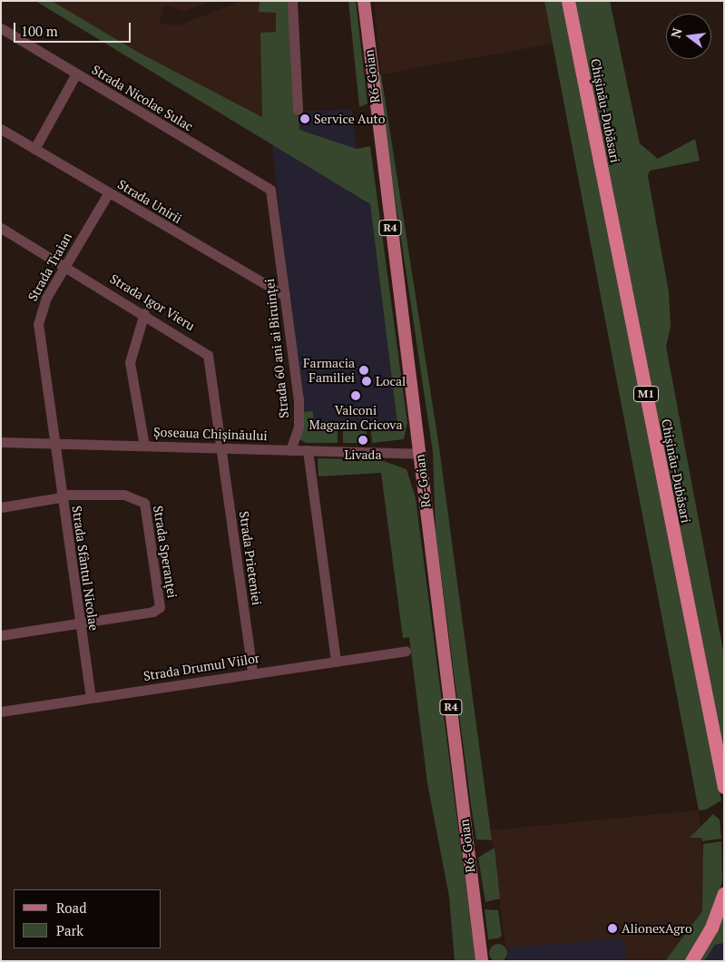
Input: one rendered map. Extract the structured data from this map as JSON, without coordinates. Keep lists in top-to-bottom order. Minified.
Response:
{"streets":{"highway":["Chișinău-Dubăsari","M1"],"main road":["R6-Goian","R4"],"street":["Strada Nicolae Sulac","Strada Unirii","Strada Traian","Strada Igor Vieru","Strada 60 ani ai Biruinței","Șoseaua Chișinăului","Strada Speranţei","Strada Prieteniei","Strada Sfântul Nicolae","Strada Drumul Viilor"]},"crossings":[["R6-Goian","Șoseaua Chișinăului"],["Strada Nicolae Sulac","Strada 60 ani ai Biruinței"],["Strada Unirii","Strada Traian"],["Strada Unirii","Strada 60 ani ai Biruinței"],["Strada Traian","Strada Igor Vieru"],["Strada Traian","Șoseaua Chișinăului"],["Strada Traian","Strada Sfântul Nicolae"],["Strada Igor Vieru","Șoseaua Chișinăului"],["Strada Igor Vieru","Strada Prieteniei"],["Strada 60 ani ai Biruinței","Șoseaua Chișinăului"],["Șoseaua Chișinăului","Strada Prieteniei"],["Șoseaua Chișinăului","Strada Sfântul Nicolae"],["Strada Speranţei","Strada Sfântul Nicolae"],["Strada Prieteniei","Strada Drumul Viilor"],["Strada Sfântul Nicolae","Strada Drumul Viilor"]],"places":["Service Auto","Farmacia Familiei","Local","Valconi Magazin Cricova","Livada","AlionexAgro"],"legend":["Road","Park"],"scale_bar":"100 m","north":"left"}
